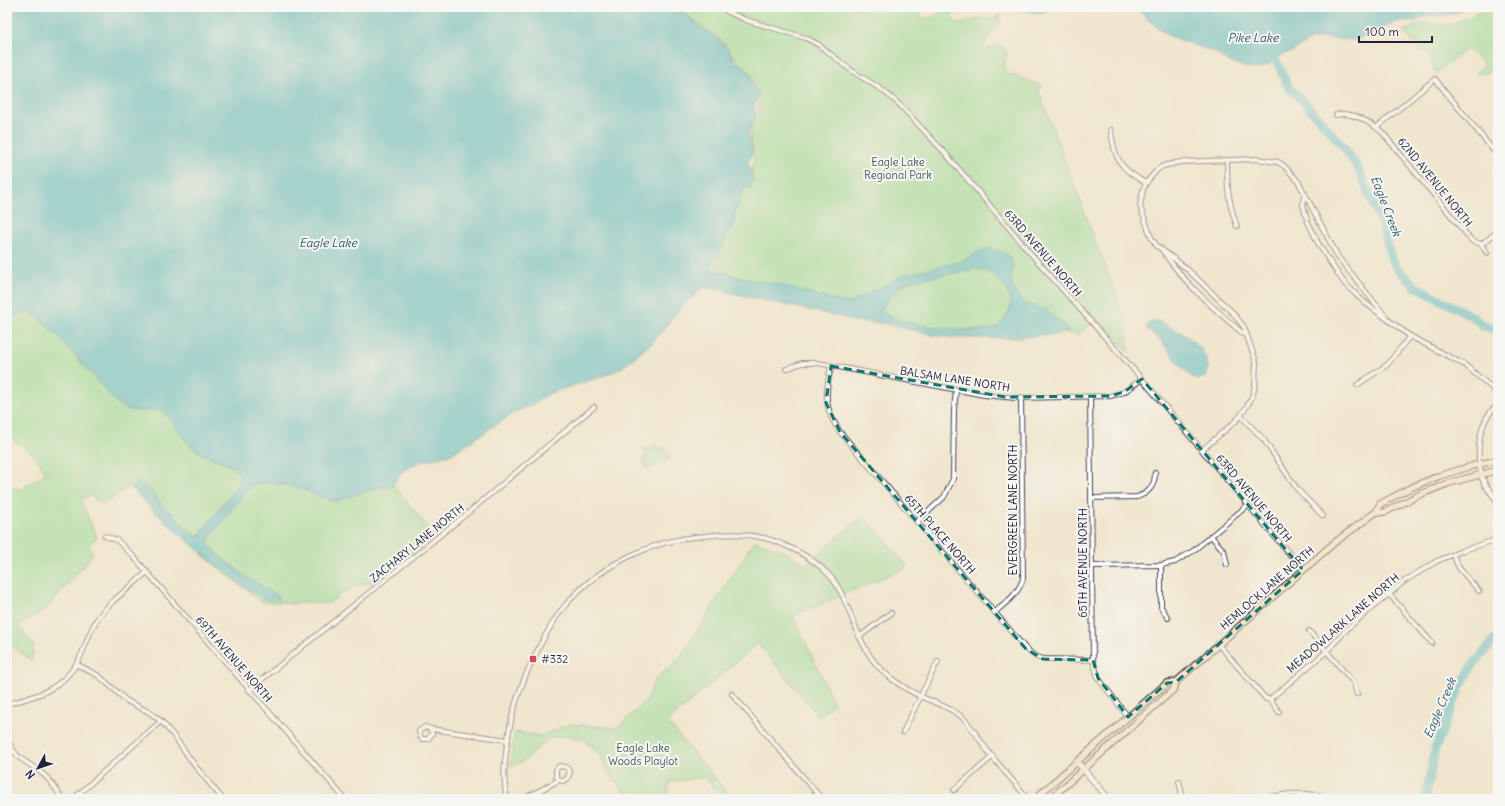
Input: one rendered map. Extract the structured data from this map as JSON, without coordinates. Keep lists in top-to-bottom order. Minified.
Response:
{"streets":{"main road":["HEMLOCK LANE NORTH"],"street":["62ND AVENUE NORTH","63RD AVENUE NORTH","BALSAM LANE NORTH","EVERGREEN LANE NORTH","65TH PLACE NORTH","ZACHARY LANE NORTH","65TH AVENUE NORTH","MEADOWLARK LANE NORTH","69TH AVENUE NORTH"]},"crossings":[["63RD AVENUE NORTH","BALSAM LANE NORTH"],["63RD AVENUE NORTH","HEMLOCK LANE NORTH"],["BALSAM LANE NORTH","EVERGREEN LANE NORTH"],["BALSAM LANE NORTH","65TH PLACE NORTH"],["BALSAM LANE NORTH","65TH AVENUE NORTH"],["EVERGREEN LANE NORTH","65TH PLACE NORTH"],["65TH PLACE NORTH","65TH AVENUE NORTH"],["ZACHARY LANE NORTH","69TH AVENUE NORTH"],["65TH AVENUE NORTH","HEMLOCK LANE NORTH"]],"water":["Pike Lake","Eagle Creek","Eagle Lake"],"parks":["Eagle Lake Regional Park","Eagle Lake Woods Playlot"],"places":{"transit":["#332"]},"scale_bar":"100 m","north":"bottom left"}
